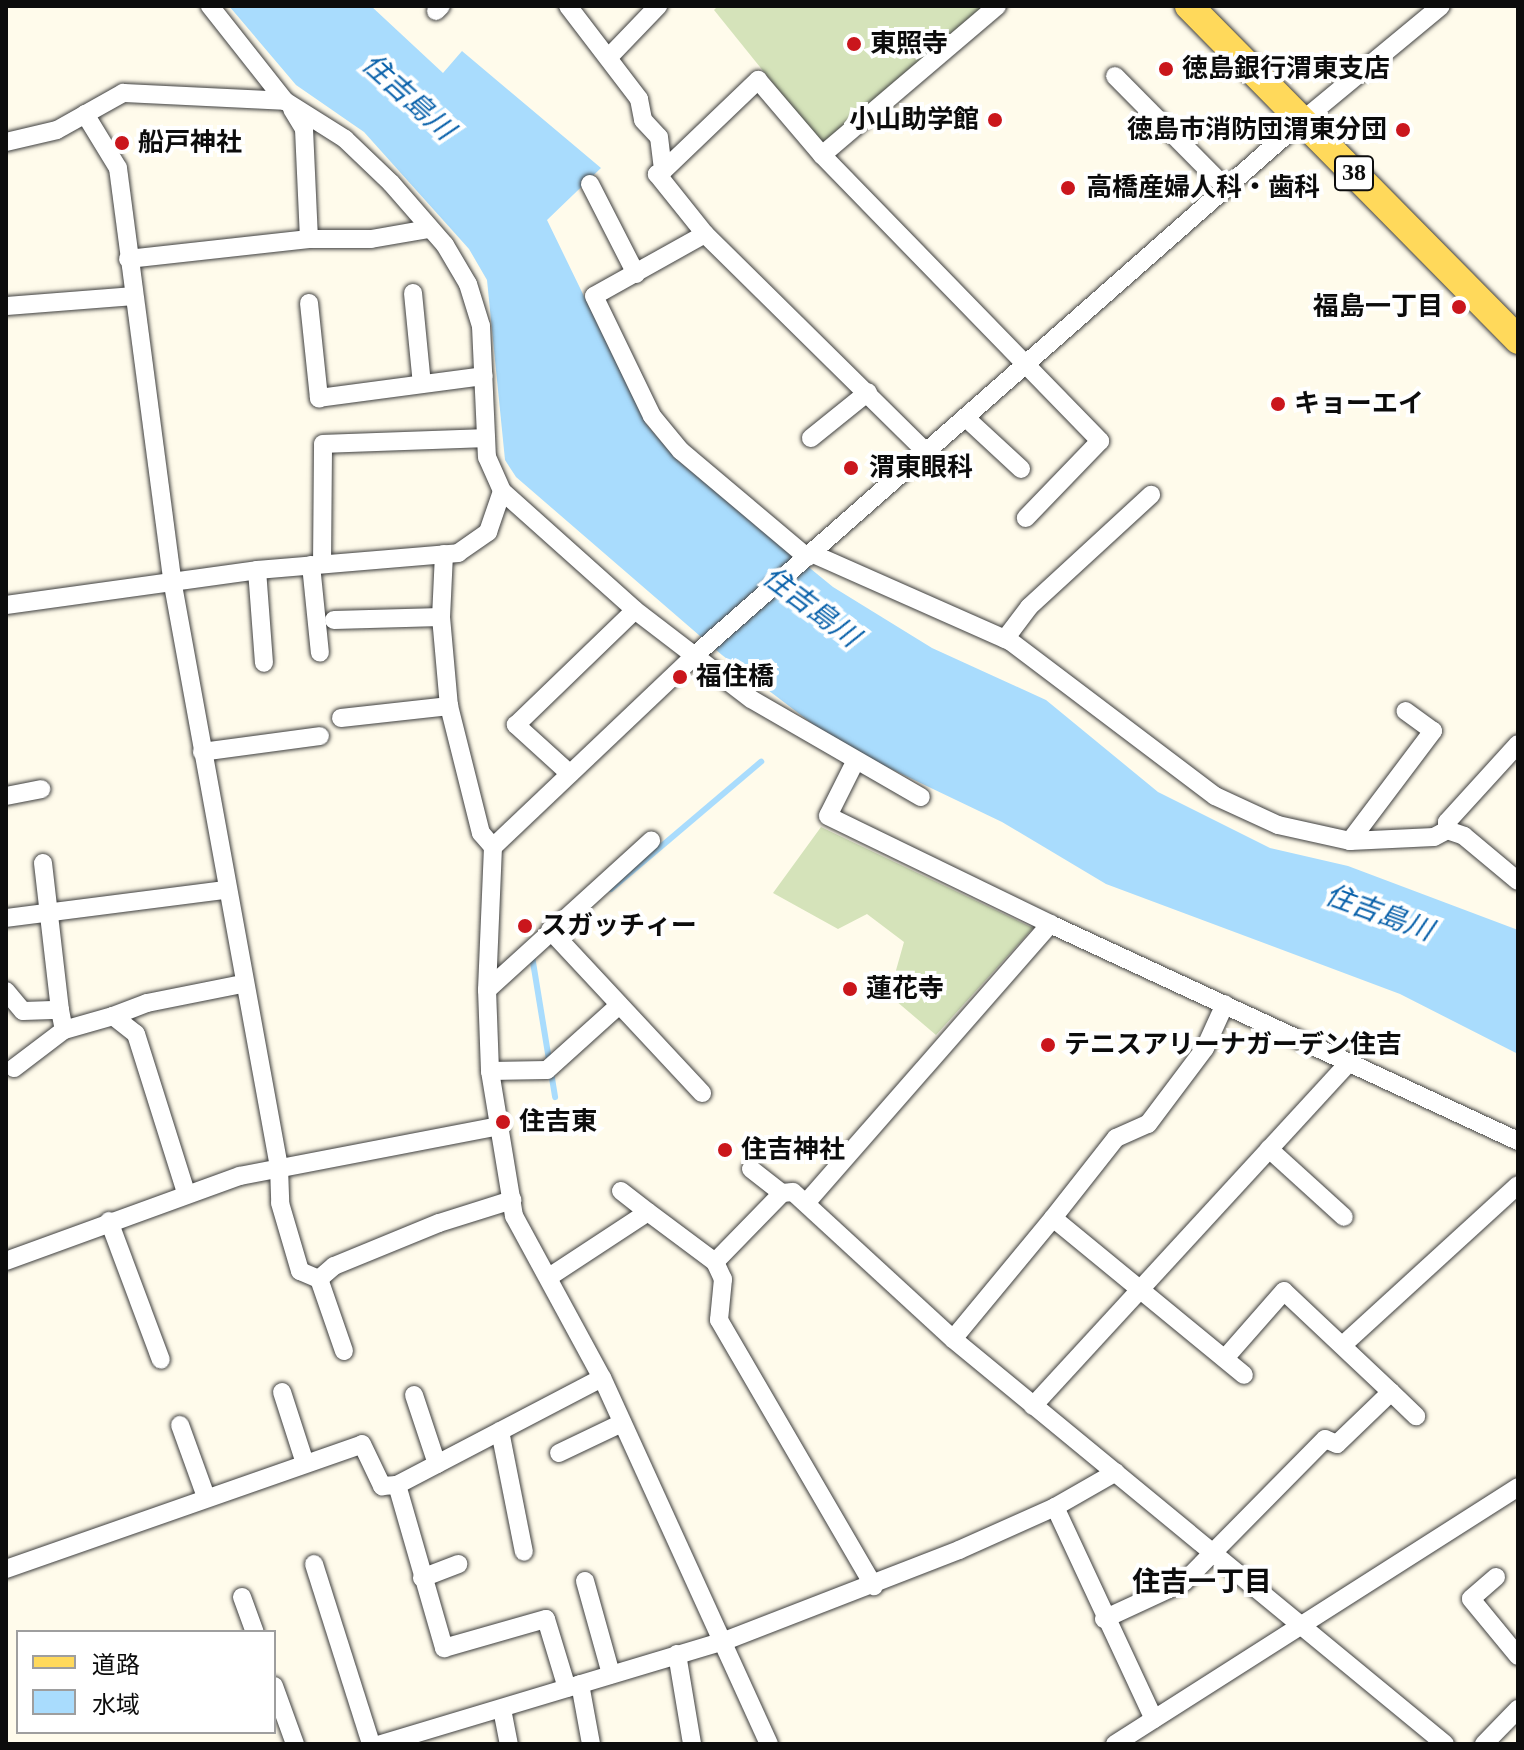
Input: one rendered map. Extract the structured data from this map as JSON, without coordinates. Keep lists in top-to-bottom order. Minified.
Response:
{"streets":{"main road":["38"]},"districts":["住吉一丁目"],"water":["住吉島川"],"places":["東照寺","徳島銀行渭東支店","小山助学館","徳島市消防団渭東分団","船戸神社","高橋産婦人科・歯科","福島一丁目","キョーエイ","渭東眼科","福住橋","スガッチィー","蓮花寺","テニスアリーナガーデン住吉","住吉東","住吉神社"],"legend":["道路","水域"]}
